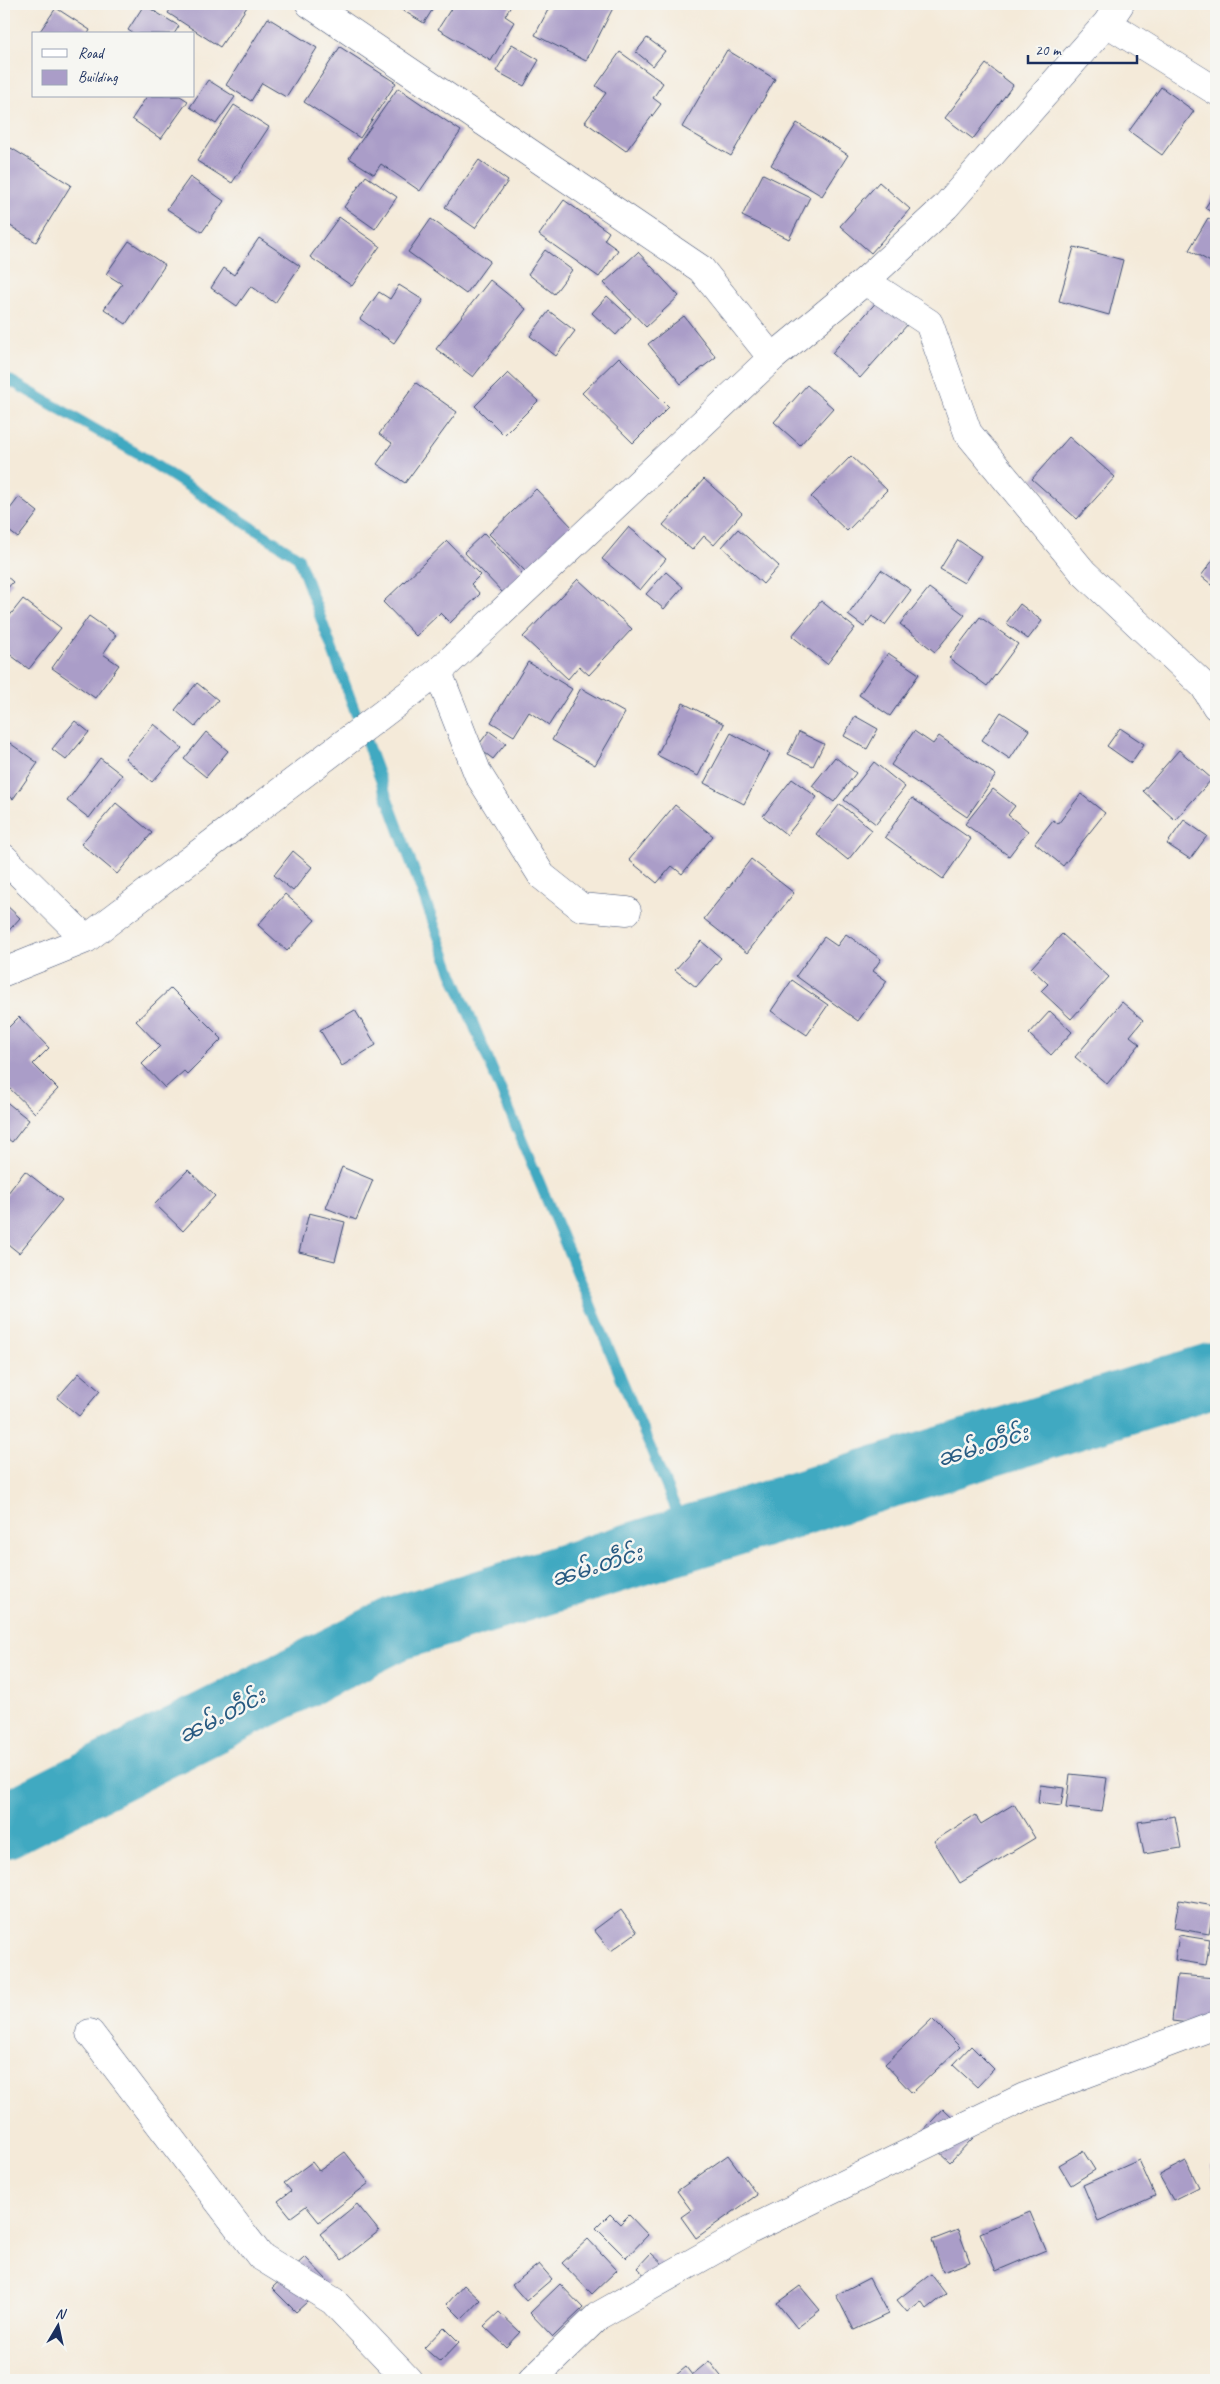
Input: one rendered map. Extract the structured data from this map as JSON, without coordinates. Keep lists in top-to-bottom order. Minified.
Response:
{"water":["ၼမ်ႉတဵင်း"],"legend":["Road","Building"],"scale_bar":"20 m","north":"top"}
